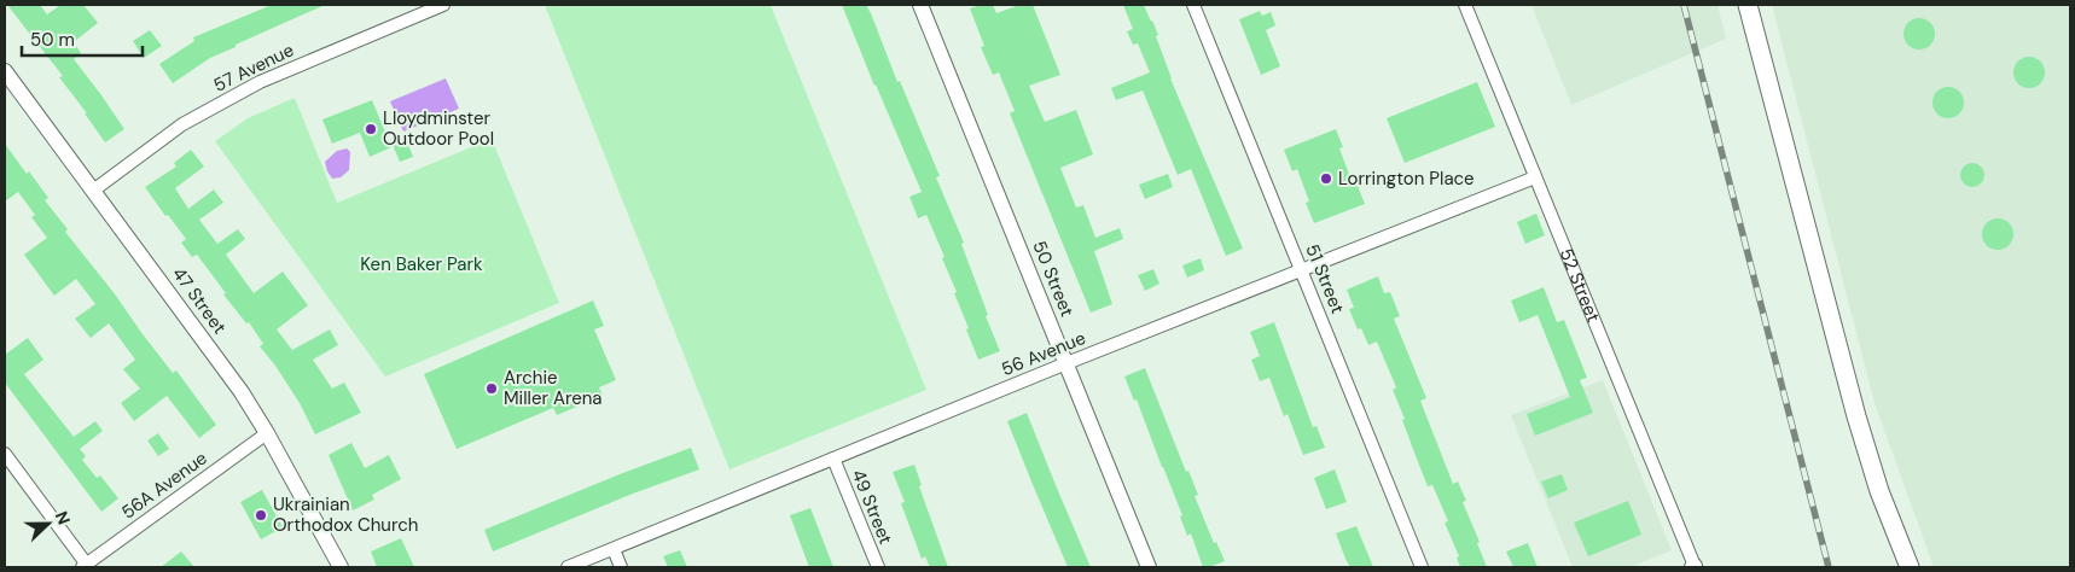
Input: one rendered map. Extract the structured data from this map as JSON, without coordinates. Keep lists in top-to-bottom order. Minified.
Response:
{"streets":{"street":["57 Avenue","50 Street","51 Street","52 Street","47 Street","56 Avenue","56A Avenue","49 Street"]},"crossings":[["57 Avenue","47 Street"],["50 Street","56 Avenue"],["51 Street","56 Avenue"],["52 Street","56 Avenue"],["47 Street","56A Avenue"],["56 Avenue","49 Street"]],"parks":["Ken Baker Park"],"places":["Lloydminster Outdoor Pool","Lorrington Place","Archie Miller Arena","Ukrainian Orthodox Church"],"scale_bar":"50 m","north":"right"}
